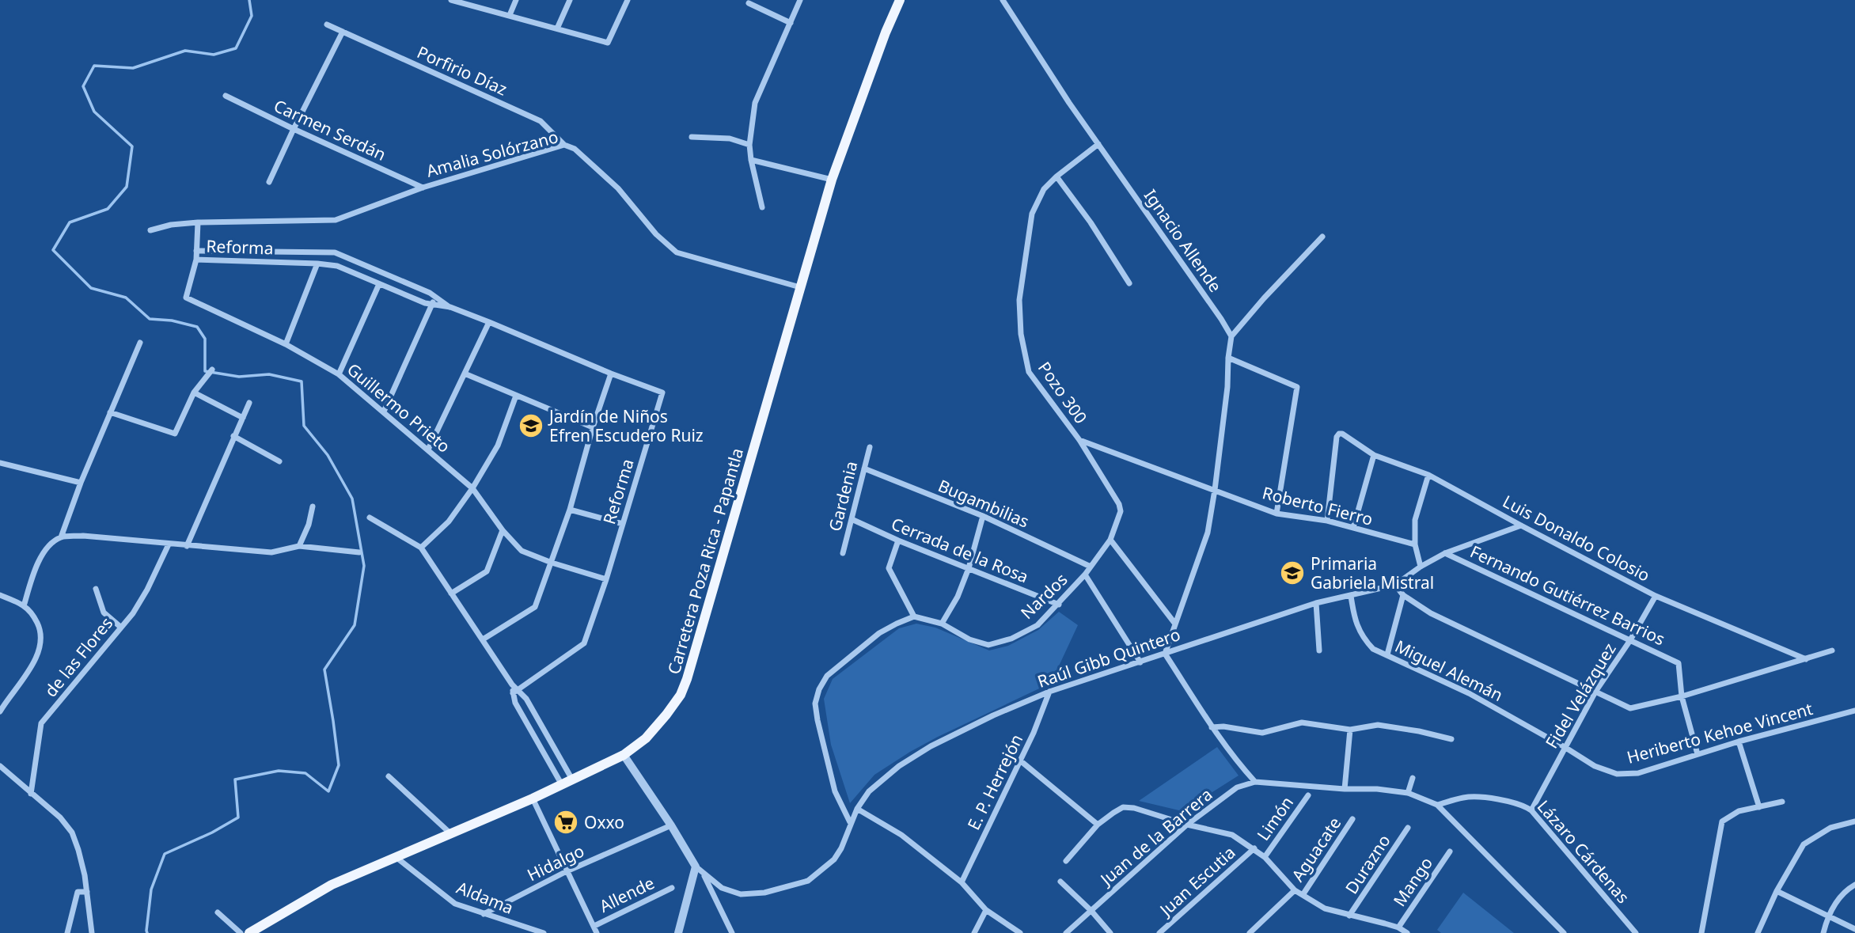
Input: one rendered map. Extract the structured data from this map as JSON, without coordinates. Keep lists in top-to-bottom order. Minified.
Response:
{"streets":{"main road":["Carretera Poza Rica - Papantla"],"street":["Porfirio Díaz","Carmen Serdán","Amalia Solórzano","Ignacio Allende","Reforma","Pozo 300","Guillermo Prieto","Gardenia","Bugambilias","Roberto Fierro","Luis Donaldo Colosio","Cerrada de la Rosa","Fernando Gutiérrez Barrios","Nardos","de las Flores","Raúl Gibb Quintero","Miguel Alemán","Fidel Velázquez","Heriberto Kehoe Vincent","E. P. Herrejón","Limón","Juan de la Barrera","Aguacate","Lázaro Cárdenas","Hidalgo","Durazno","Juan Escutia","Mango","Allende","Aldama"]},"crossings":[["Porfirio Díaz","Amalia Solórzano"],["Carmen Serdán","Amalia Solórzano"],["Amalia Solórzano","Reforma"],["Amalia Solórzano","Carretera Poza Rica - Papantla"],["Ignacio Allende","Pozo 300"],["Reforma","Guillermo Prieto"],["Pozo 300","Bugambilias"],["Pozo 300","Roberto Fierro"],["Pozo 300","Nardos"],["Gardenia","Bugambilias"],["Gardenia","Cerrada de la Rosa"],["Bugambilias","Nardos"],["Roberto Fierro","Luis Donaldo Colosio"],["Luis Donaldo Colosio","Fidel Velázquez"],["Cerrada de la Rosa","Nardos"],["Carretera Poza Rica - Papantla","Aldama"],["Fernando Gutiérrez Barrios","Fidel Velázquez"],["Raúl Gibb Quintero","Miguel Alemán"],["Raúl Gibb Quintero","E. P. Herrejón"],["Miguel Alemán","Fidel Velázquez"],["Miguel Alemán","Heriberto Kehoe Vincent"],["Fidel Velázquez","Heriberto Kehoe Vincent"],["Fidel Velázquez","Lázaro Cárdenas"],["Juan de la Barrera","Lázaro Cárdenas"],["Hidalgo","Aldama"]],"places":{"school or university":["Jardín de Niños Efren Escudero Ruiz","Primaria Gabriela Mistral"],"supermarket":["Oxxo"]}}
